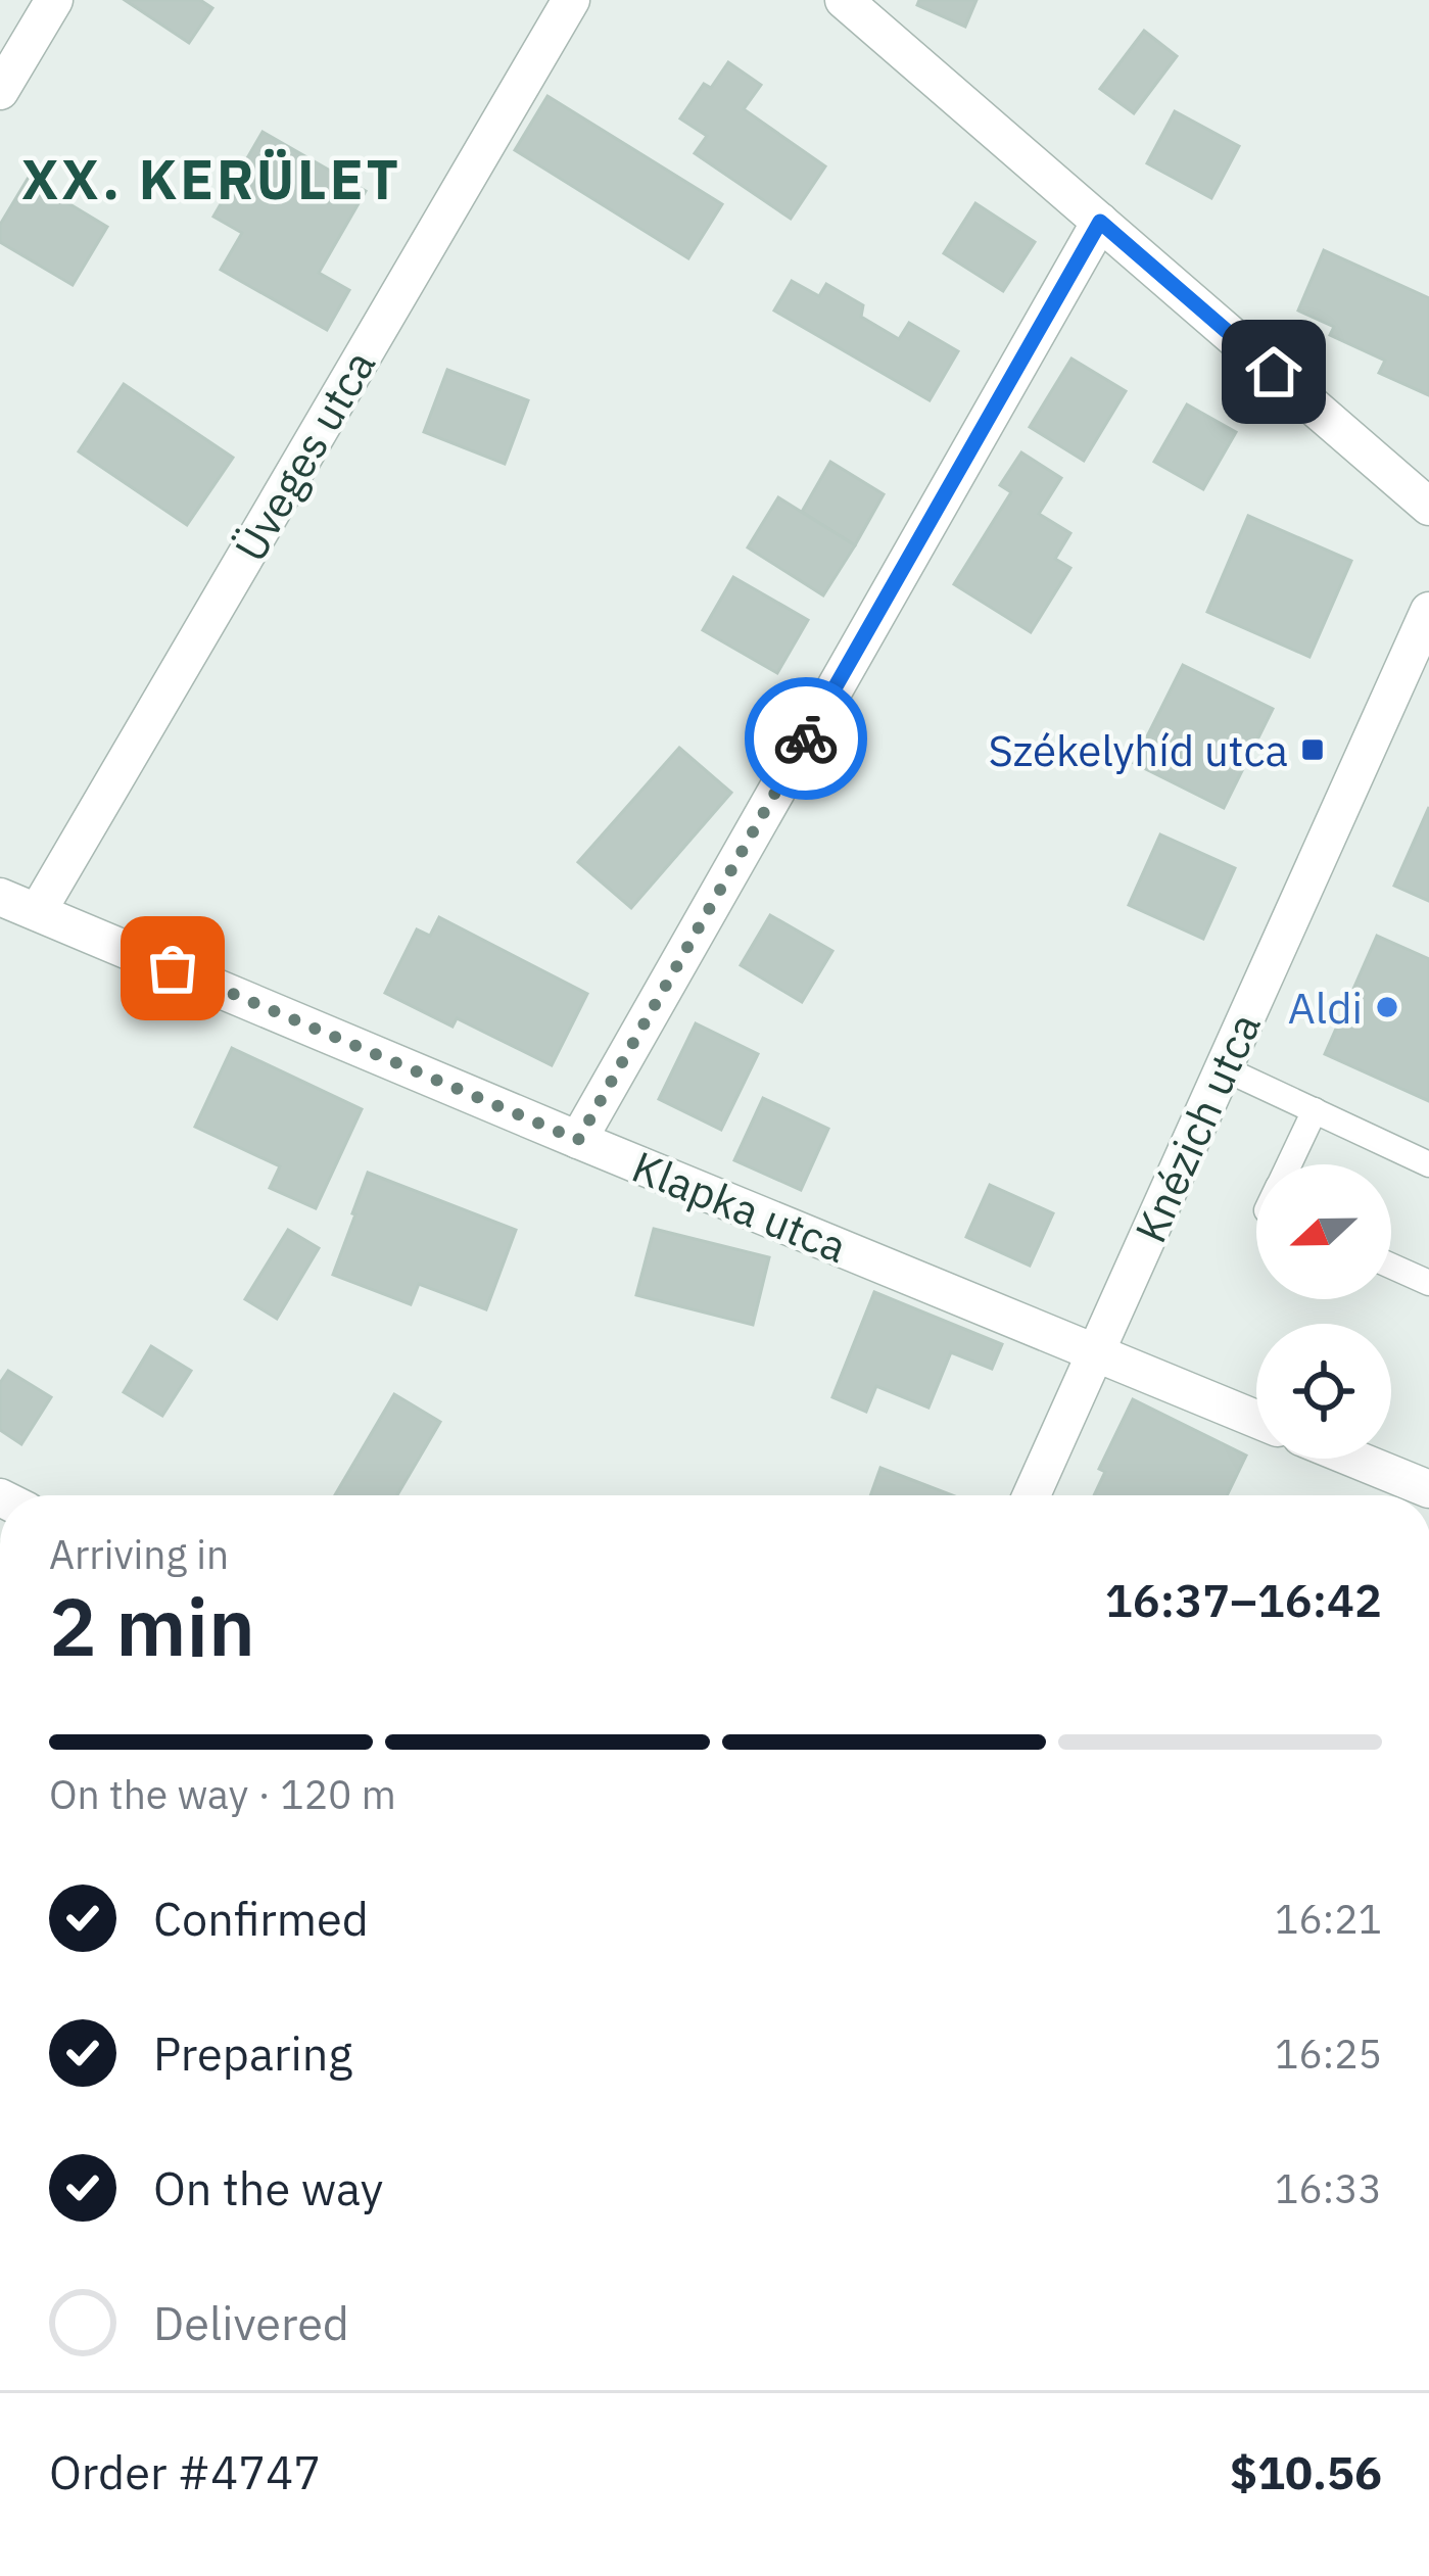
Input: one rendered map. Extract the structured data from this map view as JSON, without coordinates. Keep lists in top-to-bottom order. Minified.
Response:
{"streets":{"street":["Üveges utca","Knézich utca","Klapka utca"]},"crossings":[["Üveges utca","Klapka utca"],["Knézich utca","Klapka utca"]],"districts":["XX. KERÜLET"],"places":{"transit":["Székelyhíd utca"],"other":["Aldi"]},"north":"left","page":{"heading":["2 min","Arriving in","16:37–16:42"],"panel":["Order #4747","$10.56"],"bar":"On the way · 120 m","list":[["Confirmed","16:21"],["Preparing","16:25"],["On the way","16:33"],"Delivered"]}}
